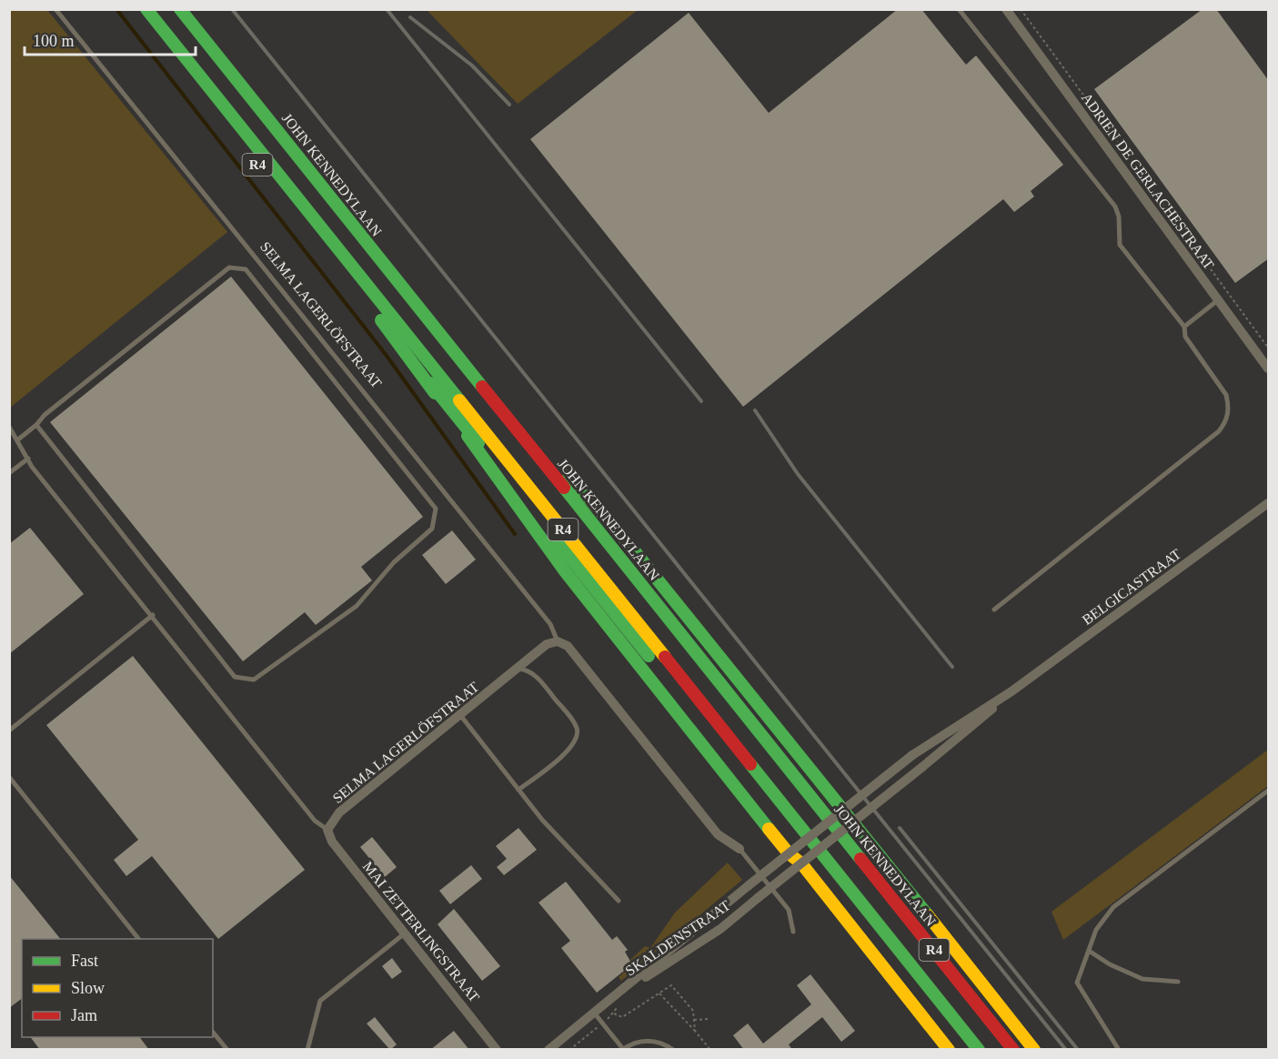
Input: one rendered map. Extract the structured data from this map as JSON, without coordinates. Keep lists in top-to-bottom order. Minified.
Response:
{"streets":{"highway":["R4","JOHN KENNEDYLAAN"],"street":["ADRIEN DE GERLACHESTRAAT","SELMA LAGERLÖFSTRAAT","BELGICASTRAAT","MAI ZETTERLINGSTRAAT","SKALDENSTRAAT"]},"crossings":[["R4","JOHN KENNEDYLAAN"],["R4","BELGICASTRAAT"],["SELMA LAGERLÖFSTRAAT","MAI ZETTERLINGSTRAAT"],["BELGICASTRAAT","SKALDENSTRAAT"]],"legend":["Fast","Slow","Jam"],"scale_bar":"100 m"}
